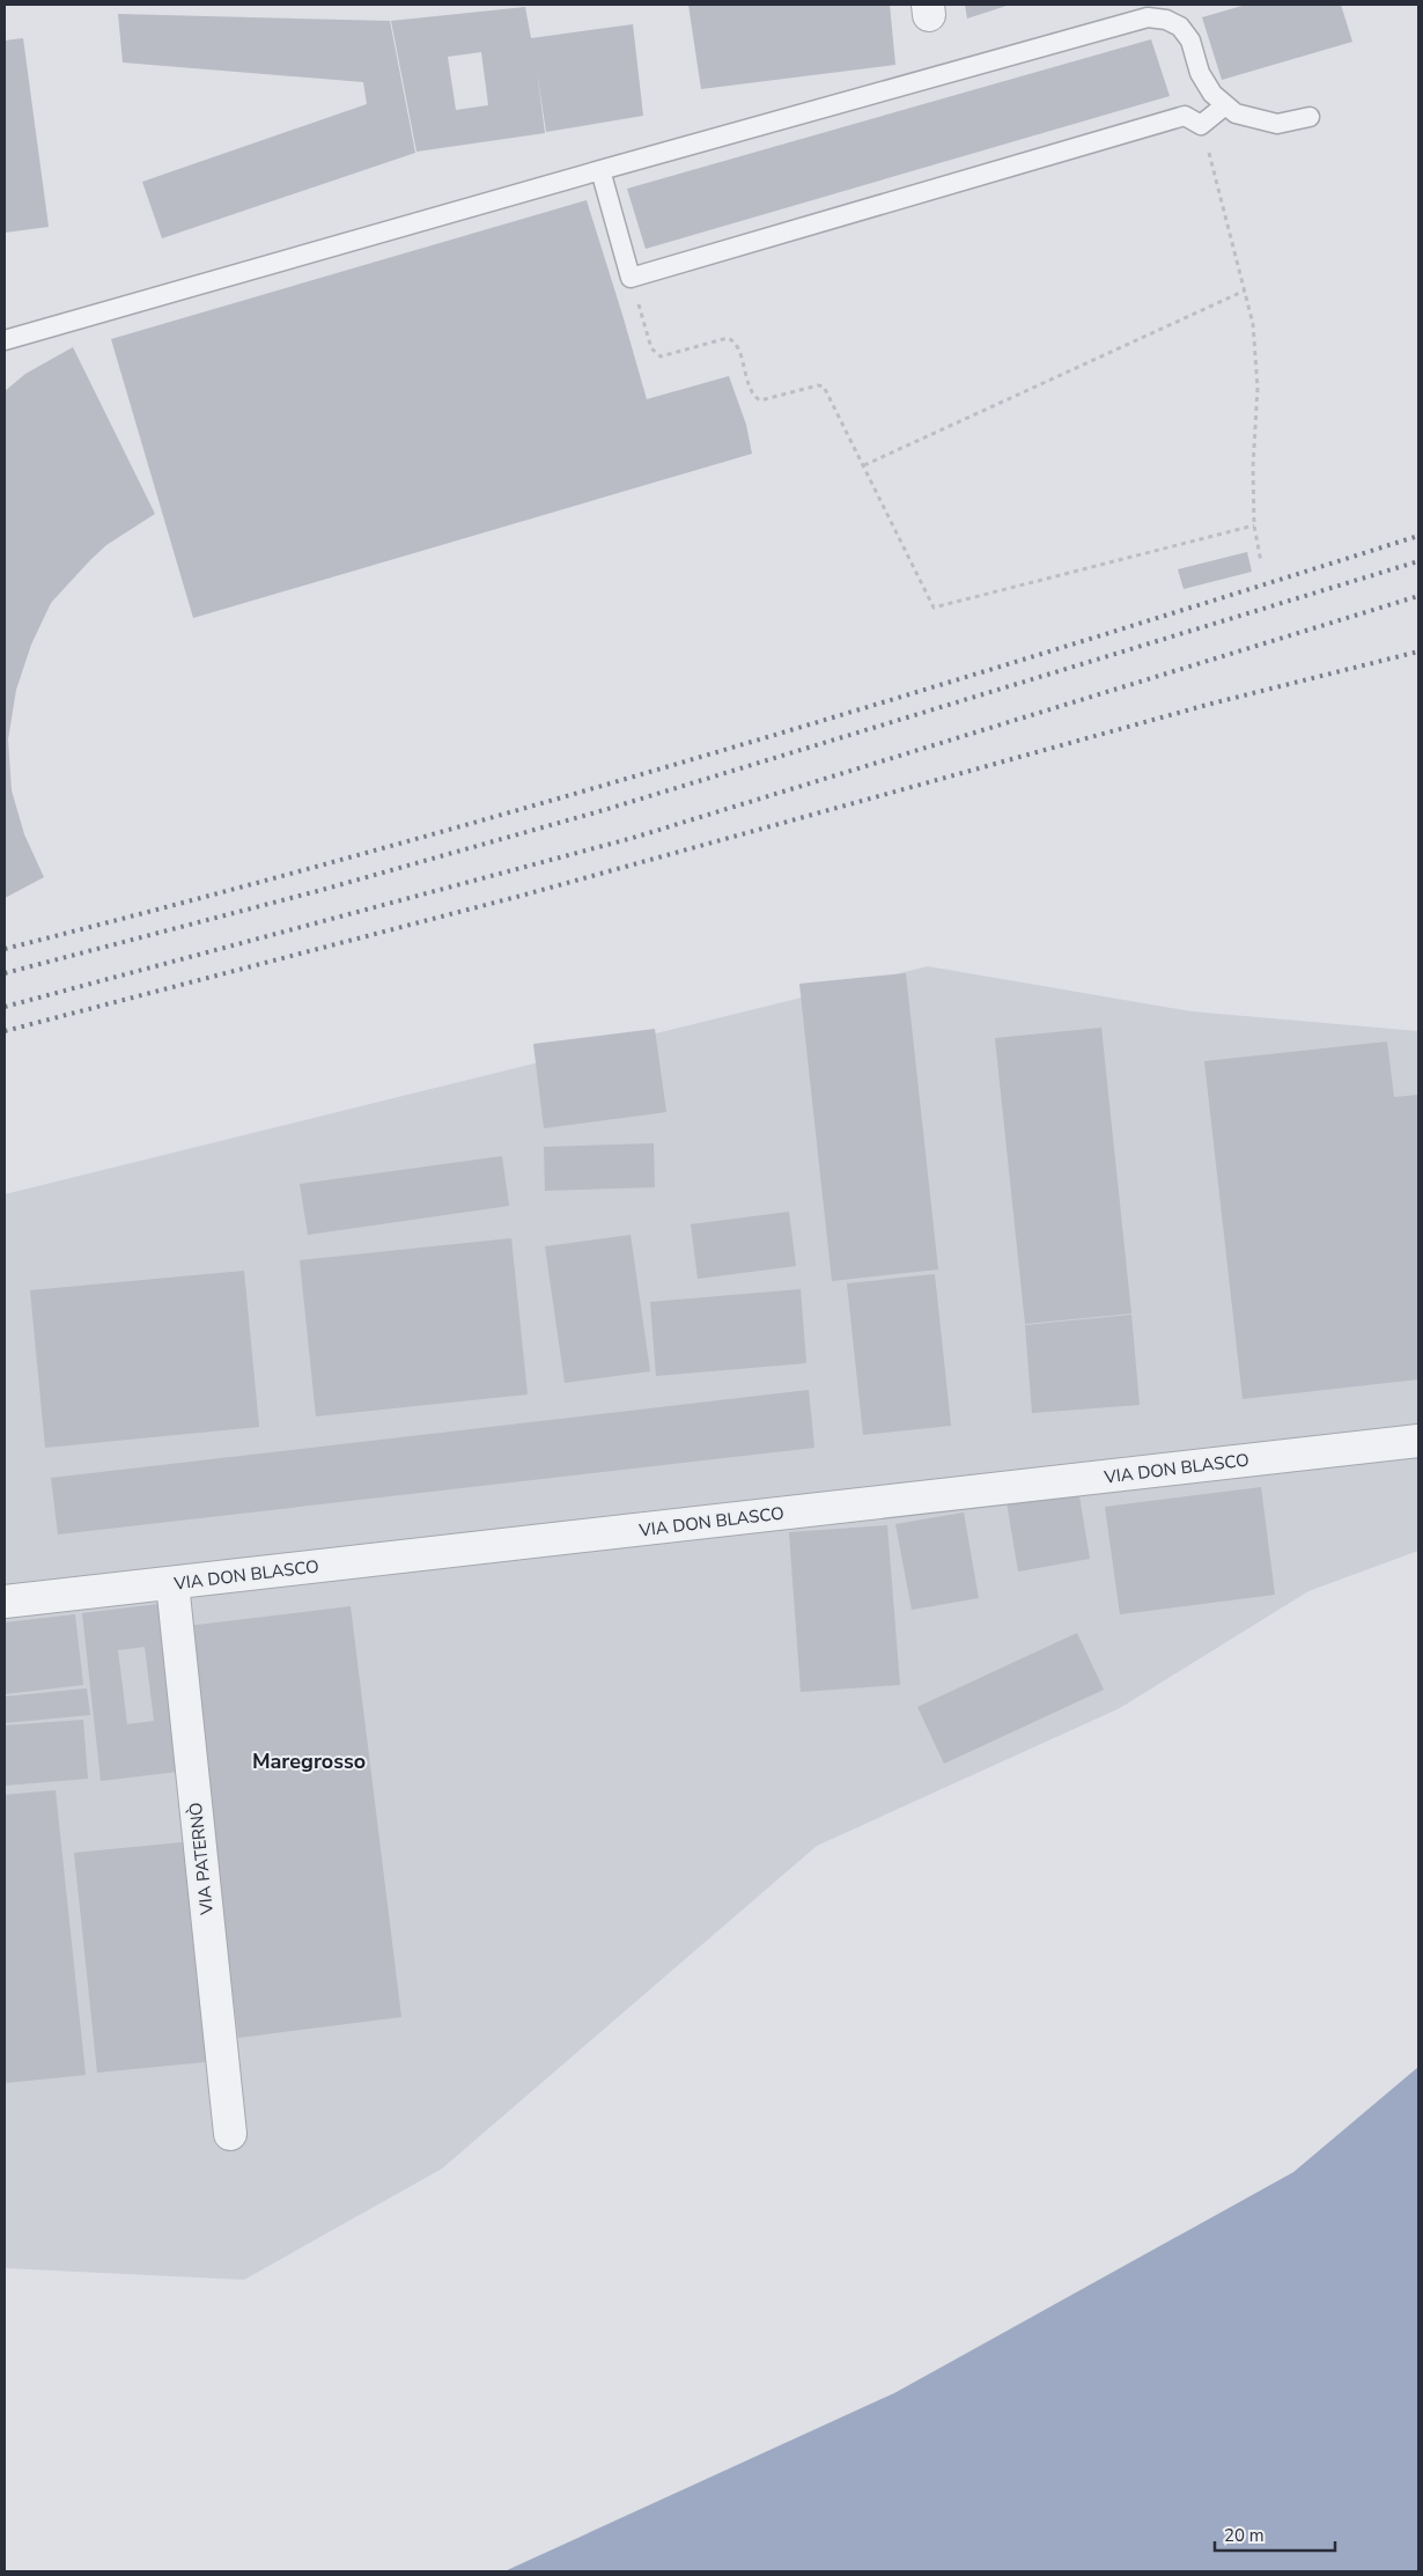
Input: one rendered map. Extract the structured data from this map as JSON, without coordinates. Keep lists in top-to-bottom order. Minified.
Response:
{"streets":{"street":["VIA DON BLASCO","VIA PATERNÒ"]},"crossings":[["VIA DON BLASCO","VIA PATERNÒ"]],"districts":["Maregrosso"],"scale_bar":"20 m"}
